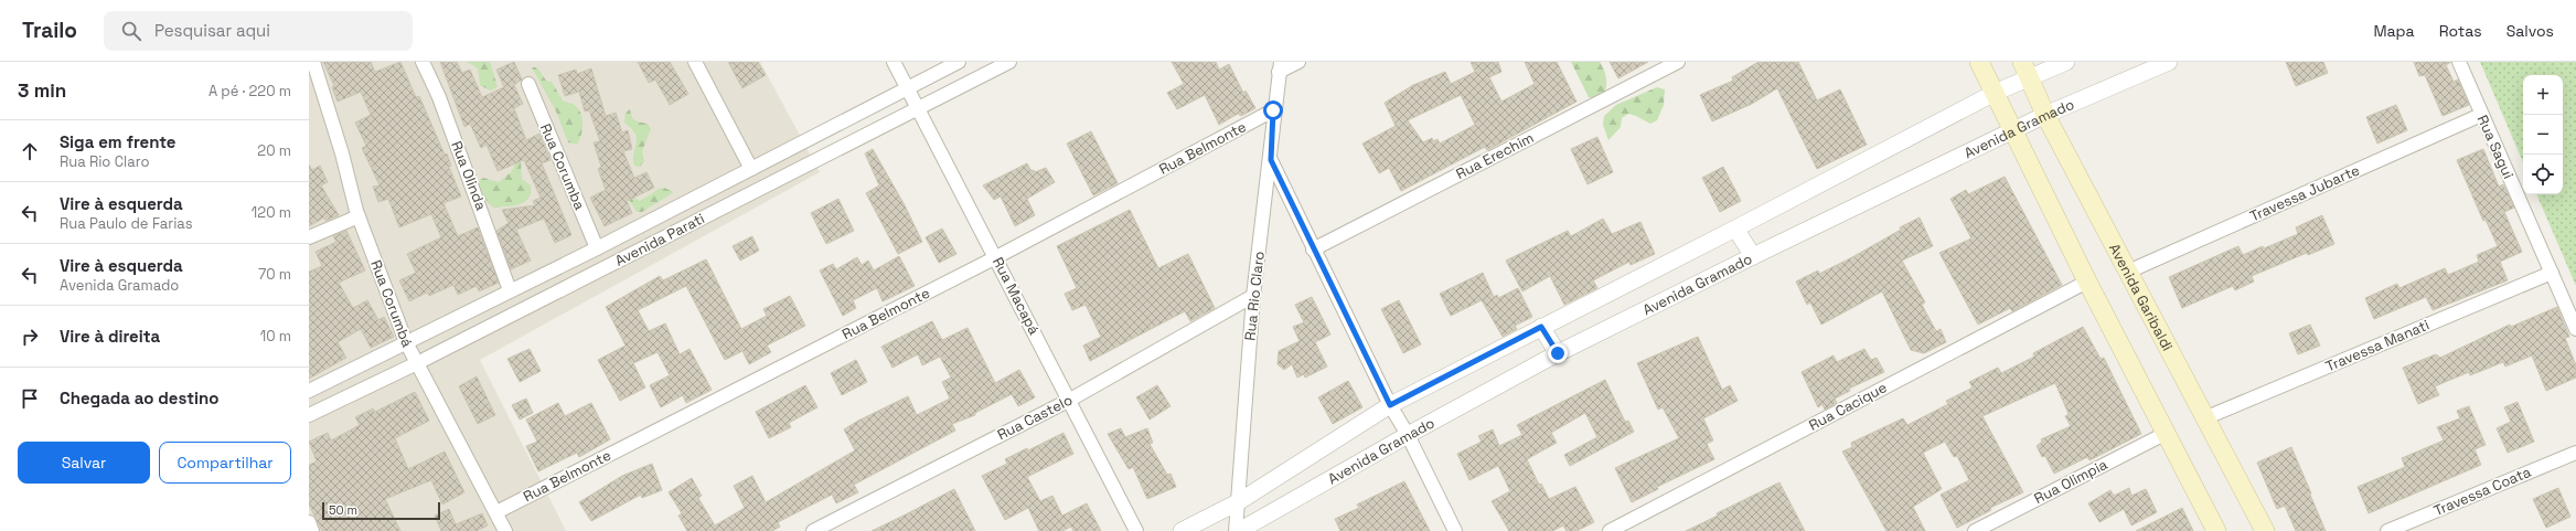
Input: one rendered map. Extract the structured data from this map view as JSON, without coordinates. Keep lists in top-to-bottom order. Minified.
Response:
{"streets":{"main road":["Avenida Garibaldi"],"street":["Avenida Gramado","Rua Sagui","Rua Belmonte","Rua Erechim","Rua Corumba","Rua Olinda","Travessa Jubarte","Avenida Parati","Rua Macapá","Rua Rio Claro","Rua Corumbá","Travessa Manati","Rua Cacique","Rua Castelo","Rua Olimpia","Travessa Coata"]},"crossings":[["Avenida Gramado","Rua Rio Claro"],["Avenida Gramado","Avenida Garibaldi"],["Rua Sagui","Travessa Jubarte"],["Rua Sagui","Travessa Manati"],["Rua Belmonte","Rua Macapá"],["Rua Belmonte","Rua Rio Claro"],["Rua Belmonte","Rua Corumbá"],["Rua Corumba","Avenida Parati"],["Rua Olinda","Avenida Parati"],["Travessa Jubarte","Avenida Garibaldi"],["Avenida Parati","Rua Macapá"],["Avenida Parati","Rua Corumbá"],["Rua Macapá","Rua Castelo"],["Rua Rio Claro","Rua Castelo"],["Avenida Garibaldi","Travessa Manati"]],"scale_bar":"50 m","page":{"header":"Trailo","search":"Pesquisar aqui","nav":["Mapa","Rotas","Salvos"],"heading":["3 min","A pé · 220 m"],"map_buttons":["+","−"],"list":[["Siga em frente","Rua Rio Claro","20 m"],["Vire à esquerda","Rua Paulo de Farias","120 m"],["Vire à esquerda","Avenida Gramado","70 m"],["Vire à direita","10 m"],"Chegada ao destino"],"buttons":["Salvar","Compartilhar"],"scale":"50 m"}}
